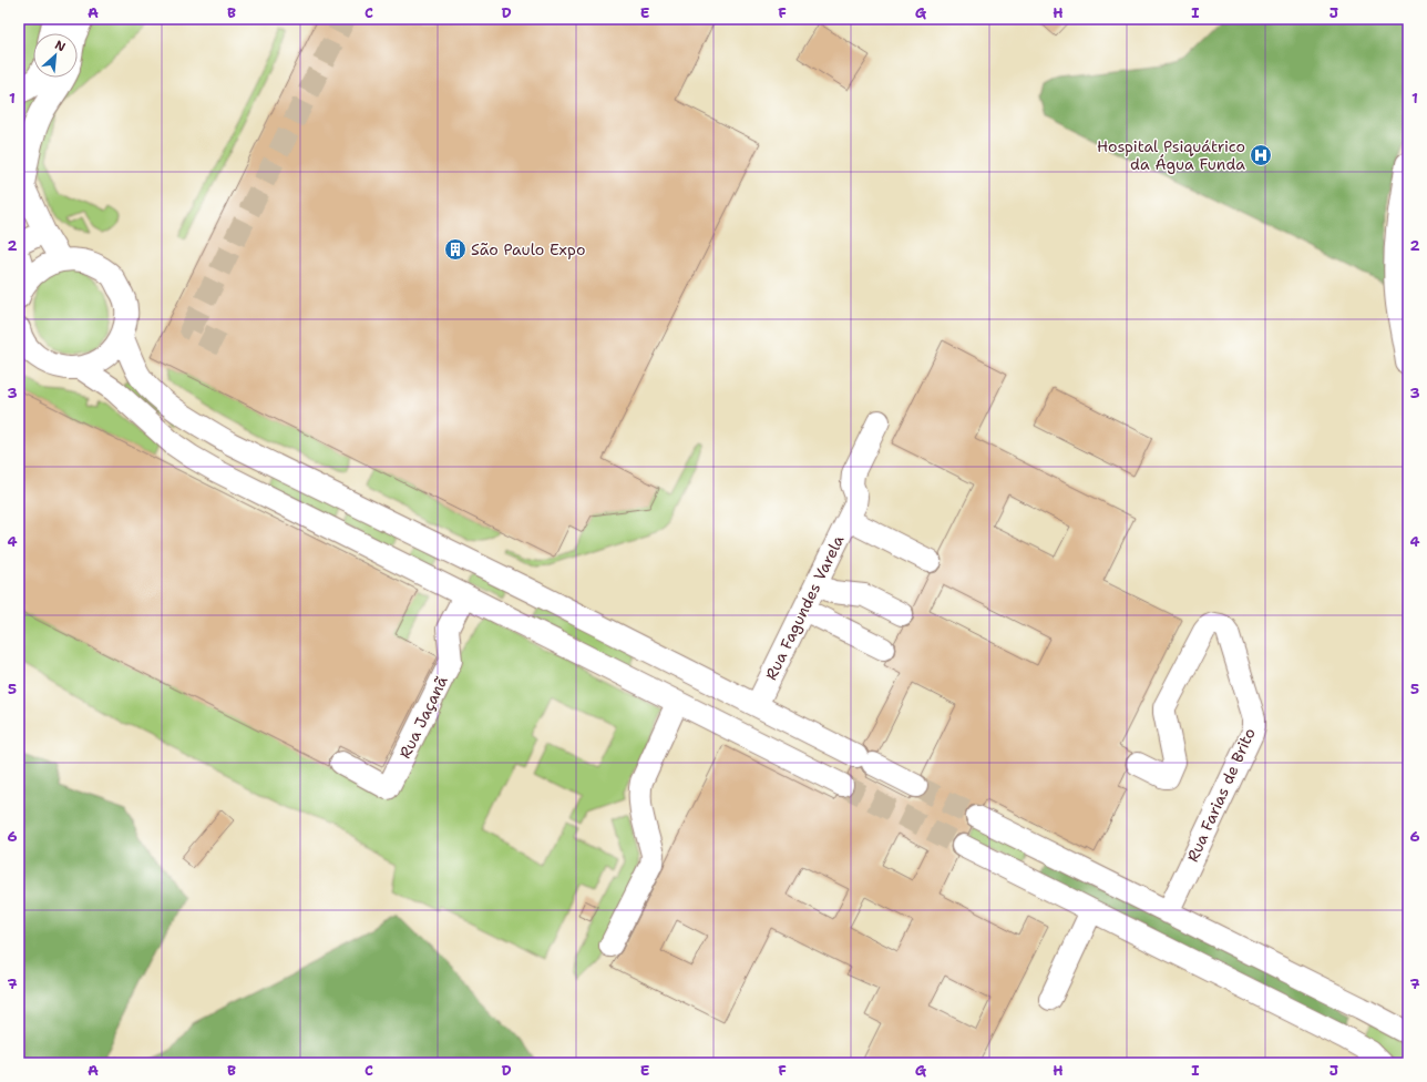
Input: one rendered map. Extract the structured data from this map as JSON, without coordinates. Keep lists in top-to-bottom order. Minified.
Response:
{"streets":{"street":["Rua Fagundes Varela","Rua Jaçanã","Rua Farias de Brito"]},"places":{"hospital":["Hospital Psiquátrico da Água Funda"],"building":["São Paulo Expo"]},"north":"top right","grid":{"columns":["A","B","C","D","E","F","G","H","I","J"],"rows":["1","2","3","4","5","6","7"]}}
